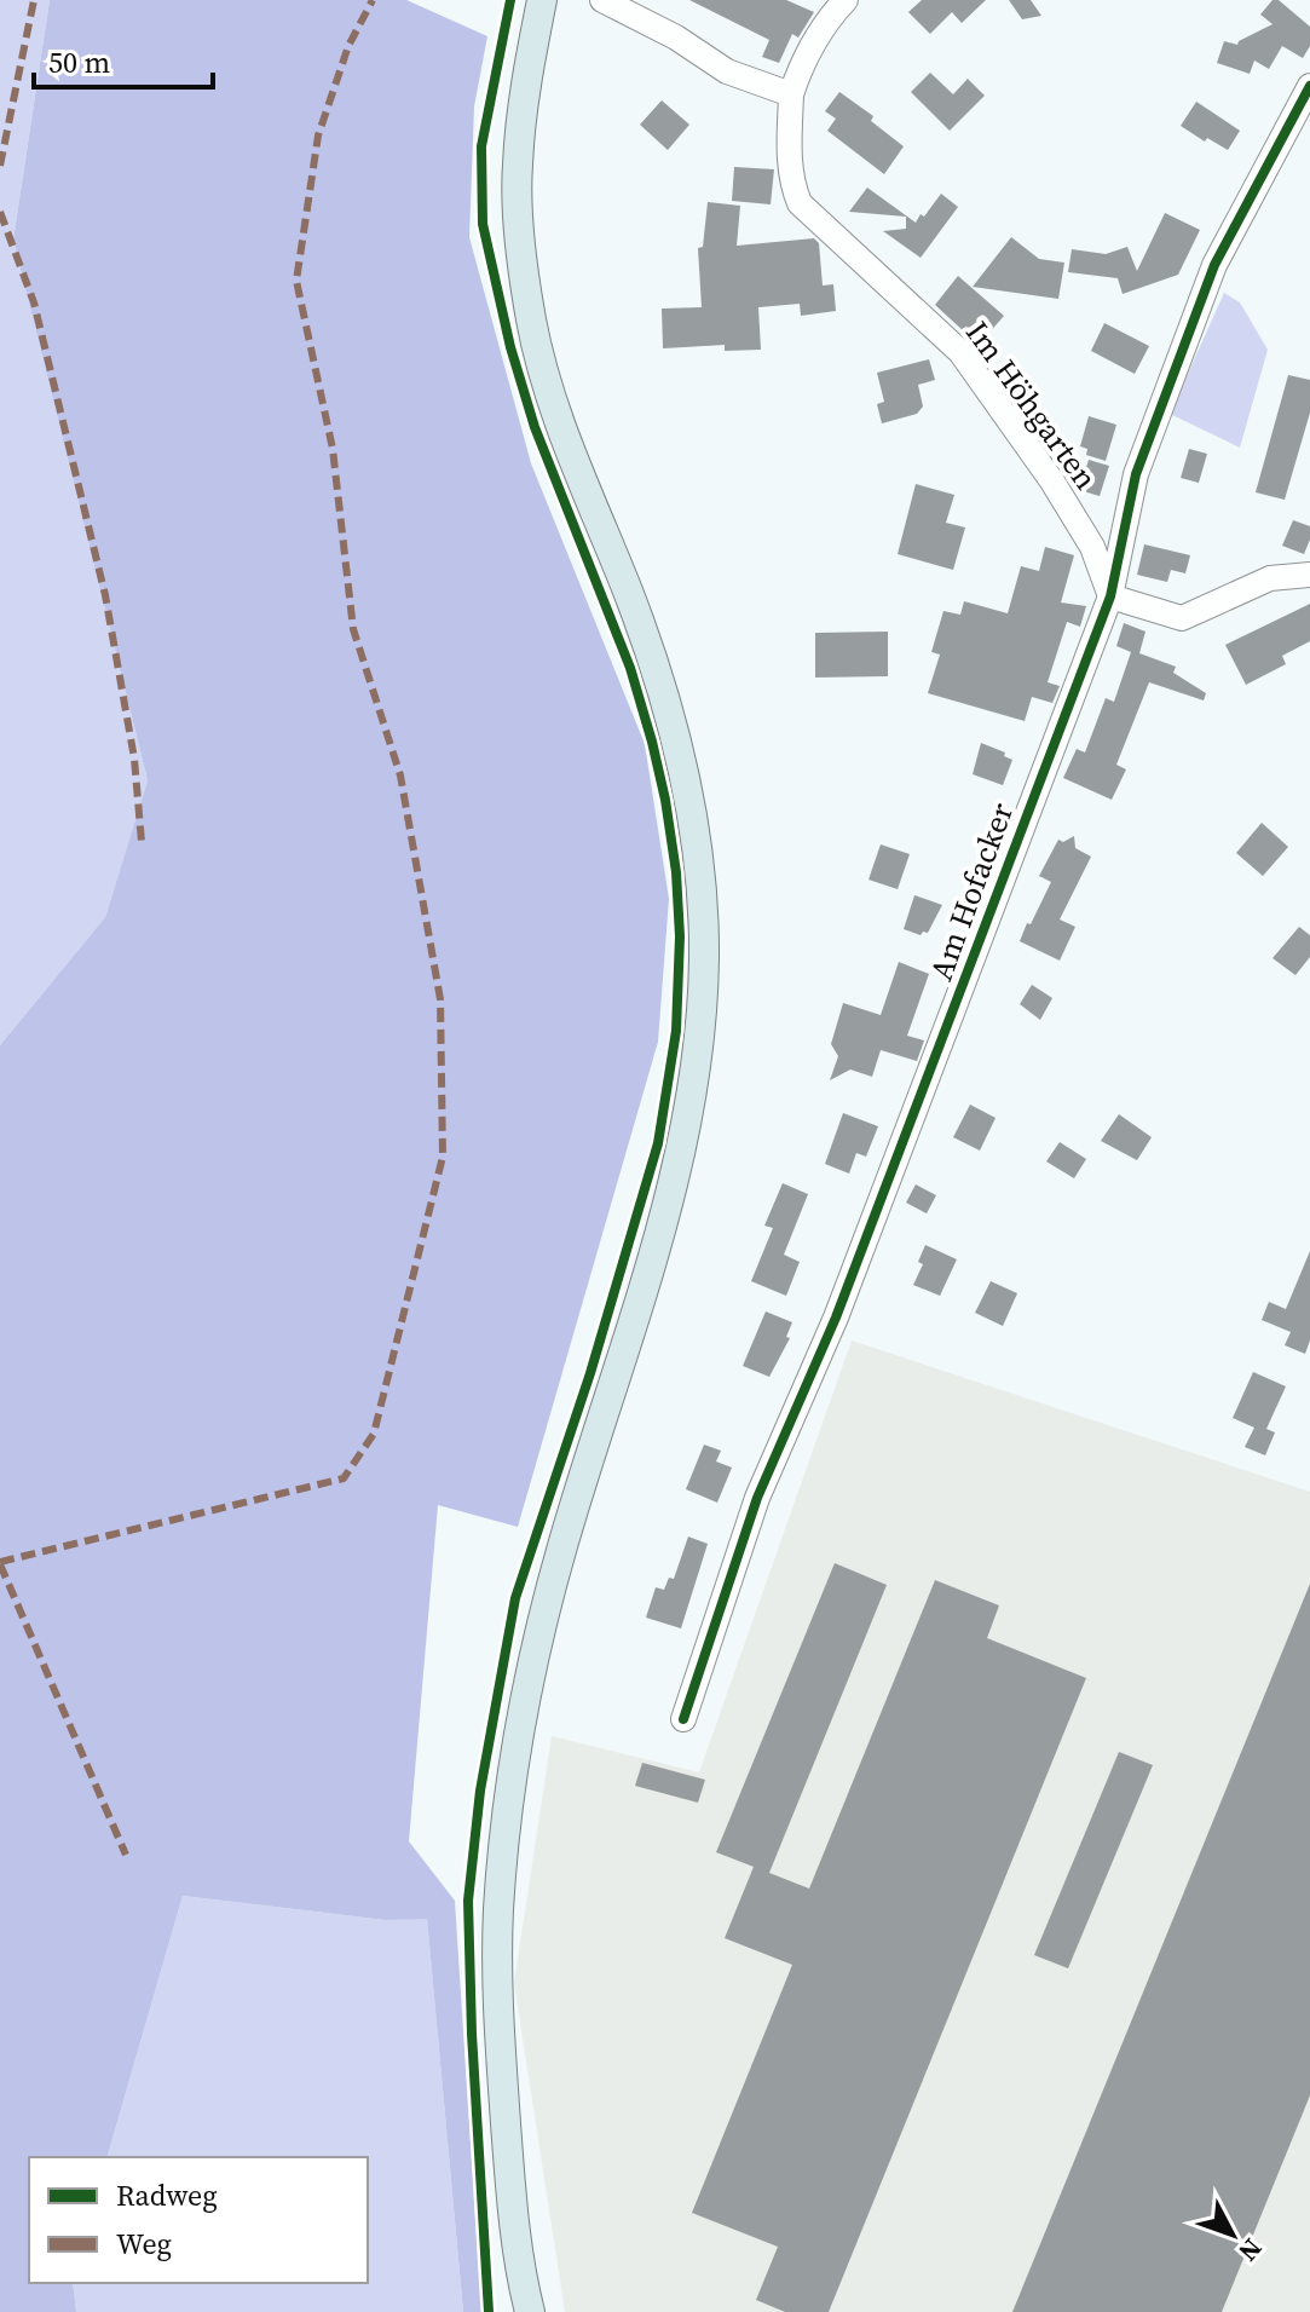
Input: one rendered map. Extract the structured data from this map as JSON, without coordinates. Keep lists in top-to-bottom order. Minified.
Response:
{"streets":{"street":["Im Höhgarten","Am Hofacker"]},"crossings":[["Im Höhgarten","Am Hofacker"]],"legend":["Radweg","Weg"],"scale_bar":"50 m","north":"bottom right"}
